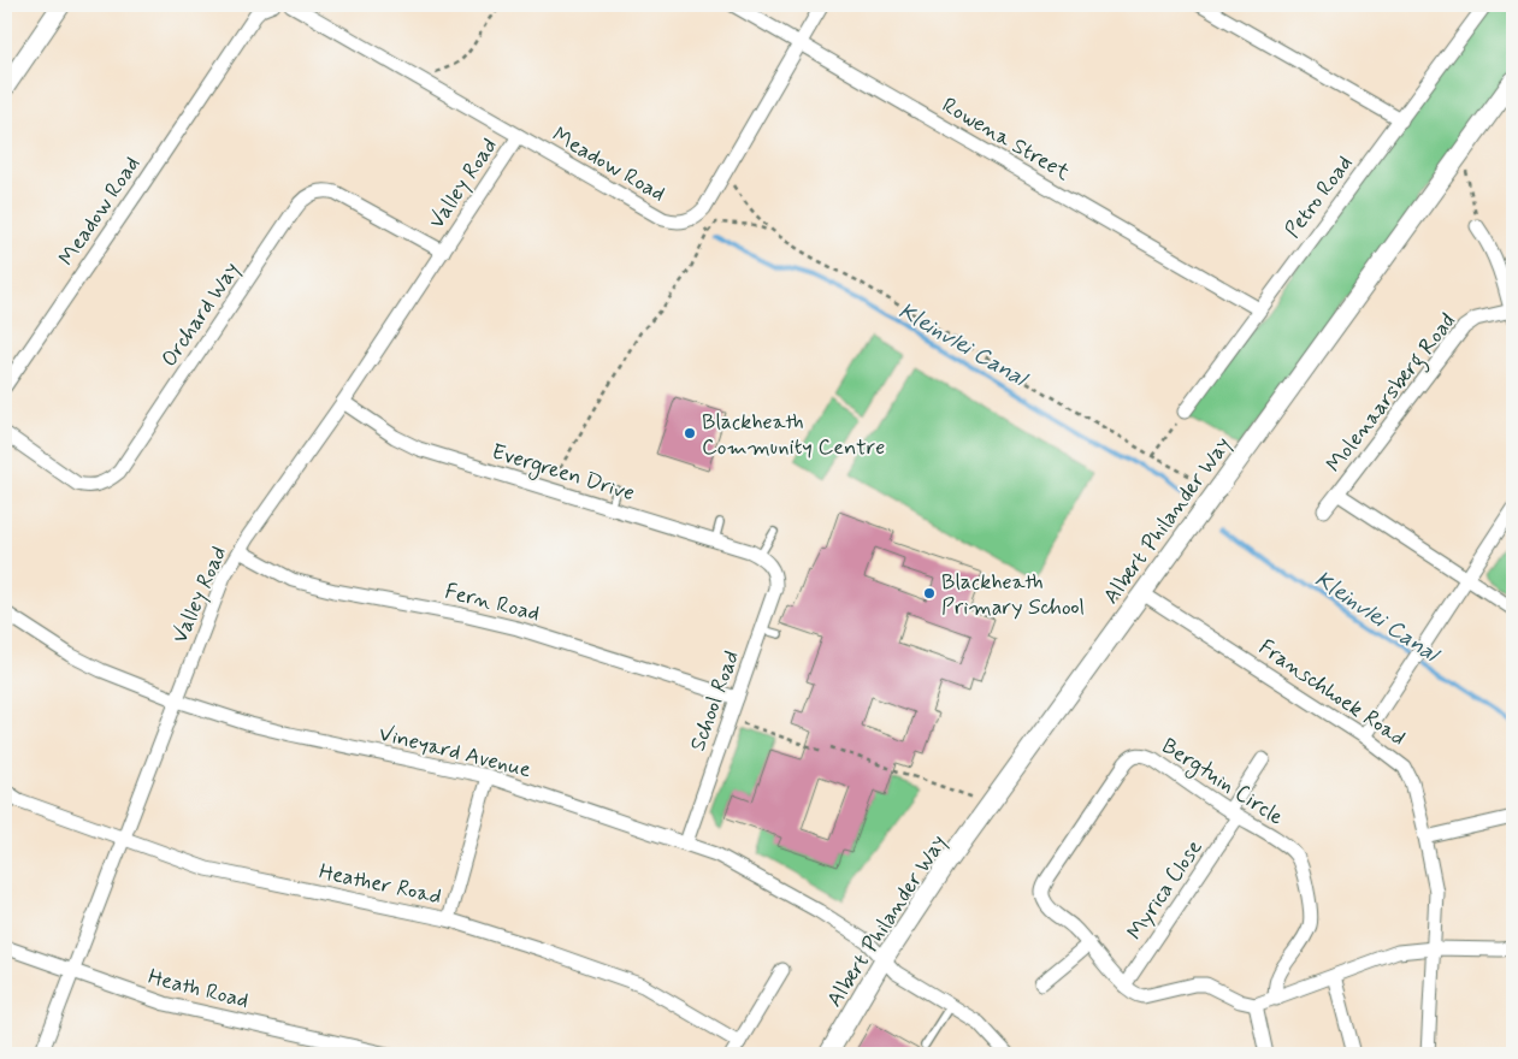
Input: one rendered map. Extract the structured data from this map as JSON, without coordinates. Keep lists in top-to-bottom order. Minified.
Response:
{"streets":{"street":["Rowena Street","Meadow Road","Valley Road","Petro Road","Orchard Way","Molenaarsberg Road","Evergreen Drive","Albert Philander Way","Fern Road","Franschhoek Road","School Road","Vineyard Avenue","Bergtuin Circle","Heather Road","Myrica Close","Heath Road"]},"crossings":[["Rowena Street","Petro Road"],["Meadow Road","Valley Road"],["Valley Road","Orchard Way"],["Valley Road","Evergreen Drive"],["Valley Road","Fern Road"],["Valley Road","Vineyard Avenue"],["Valley Road","Heather Road"],["Valley Road","Heath Road"],["Evergreen Drive","School Road"],["Albert Philander Way","Franschhoek Road"],["Albert Philander Way","Vineyard Avenue"],["Fern Road","School Road"],["School Road","Vineyard Avenue"],["Bergtuin Circle","Myrica Close"]],"water":["Kleinvlei Canal"],"places":["Blackheath Community Centre","Blackheath Primary School"]}
